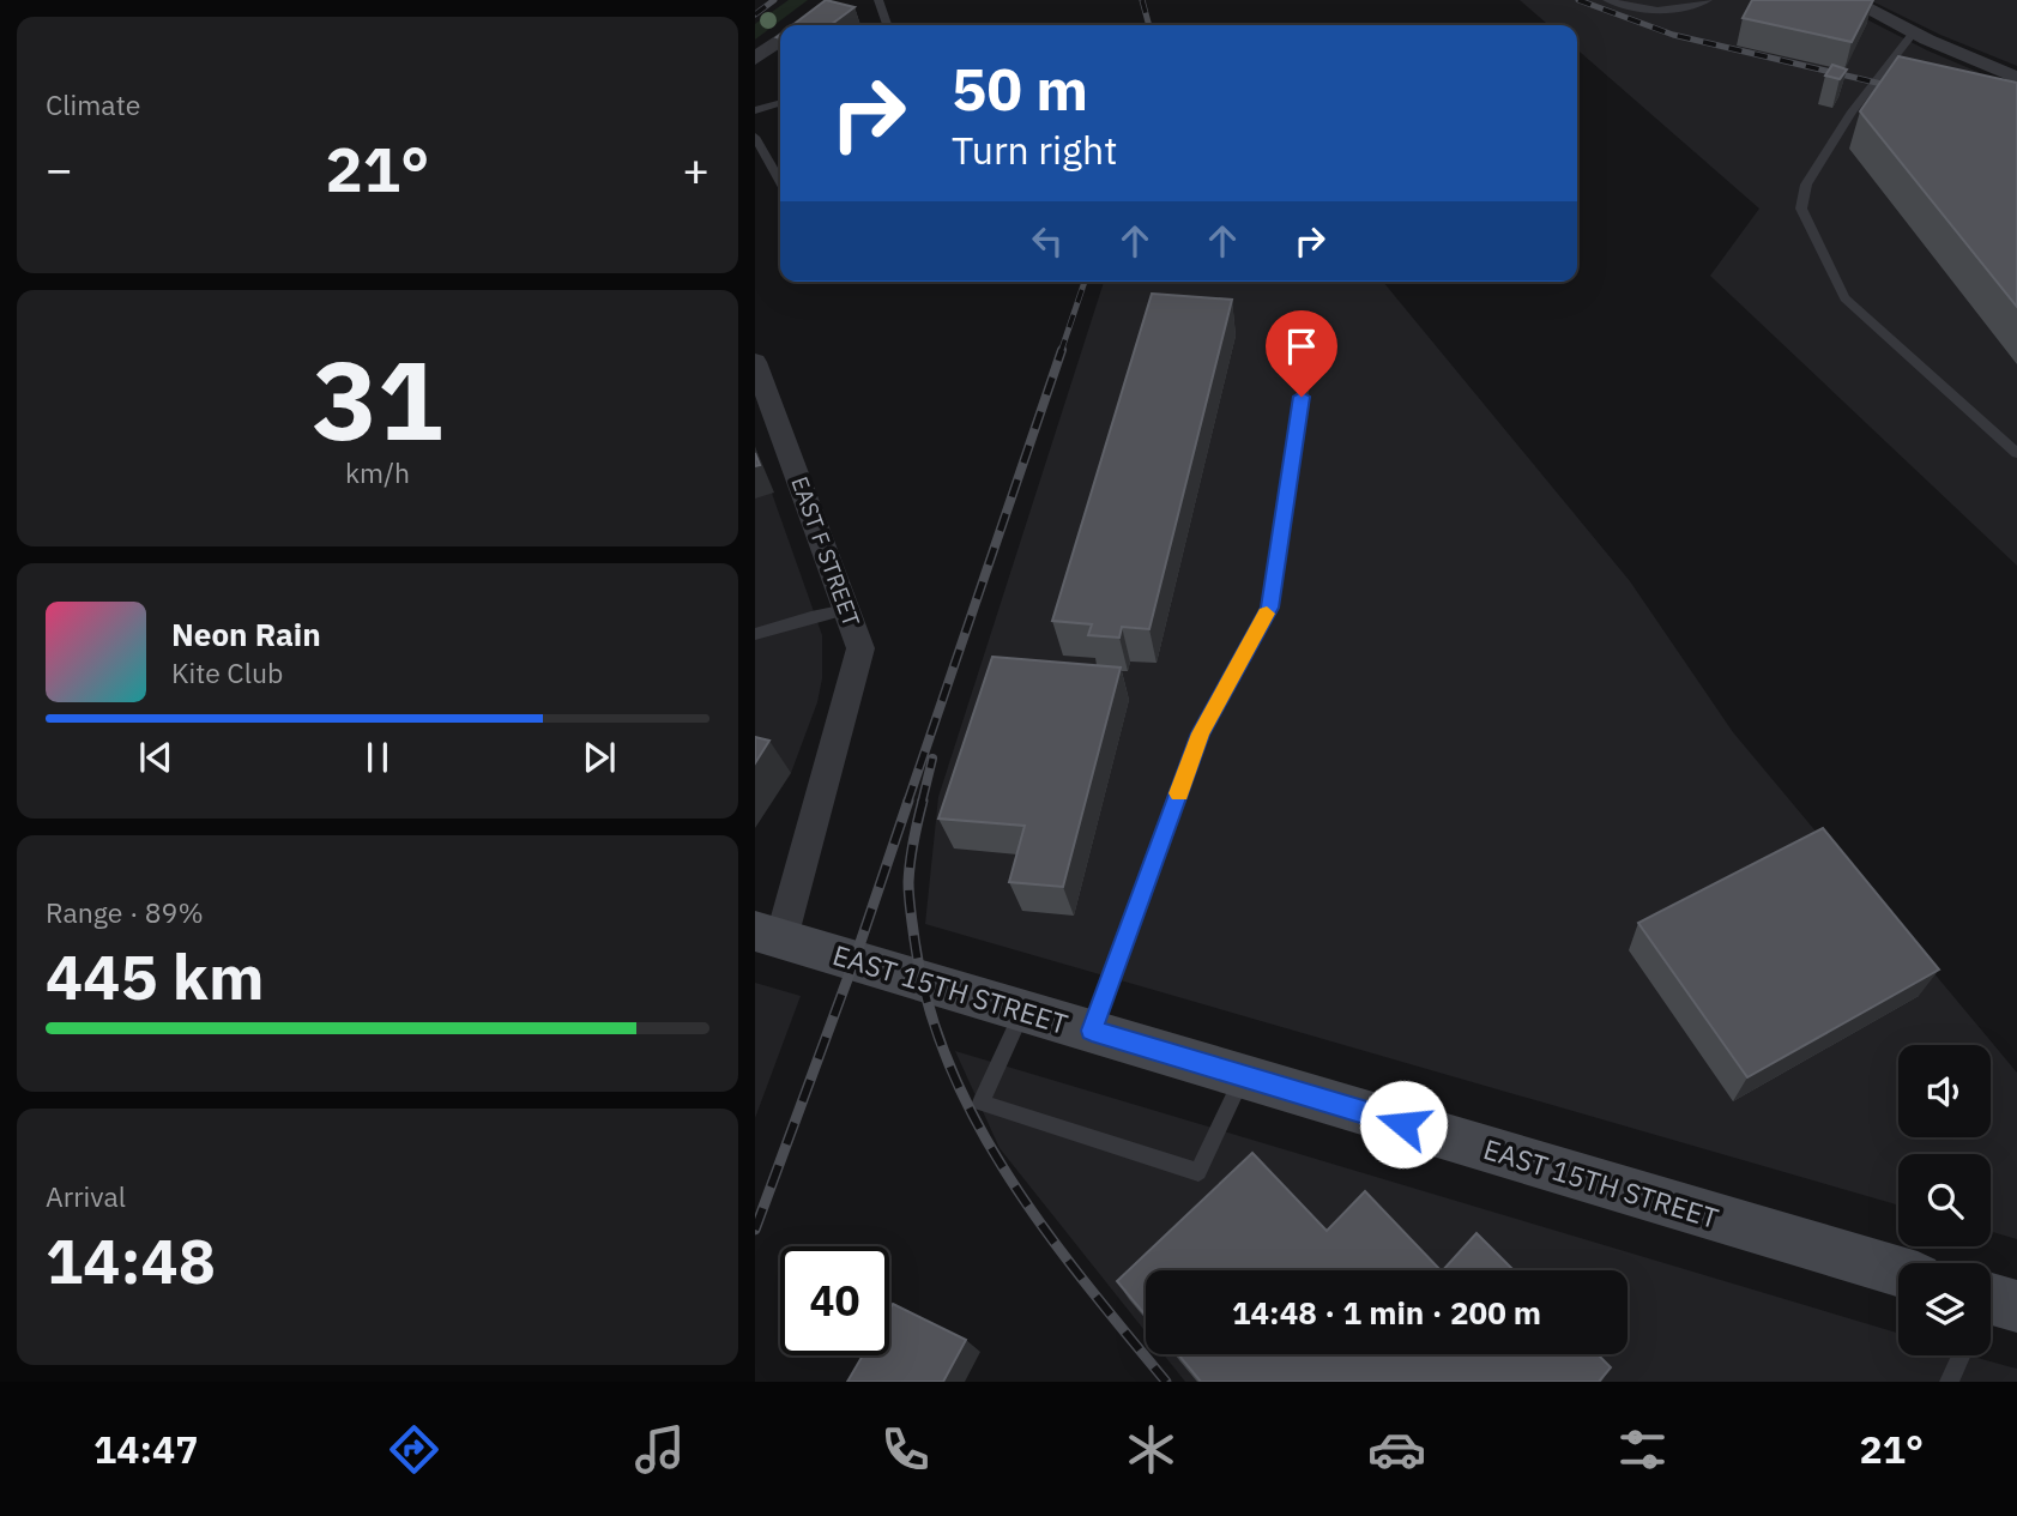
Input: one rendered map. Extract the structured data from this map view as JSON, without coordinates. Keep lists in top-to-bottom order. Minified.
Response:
{"streets":{"street":["EAST F STREET","EAST 15TH STREET"]},"crossings":[["EAST F STREET","EAST 15TH STREET"]],"page":{"tile":["Climate",["31","km/h"],["Range · 89%","445 km"],["Arrival","14:48"]],"turn":["50 m","Turn right"],"heat":["−","21°","+"],"song":["Neon Rain","Kite Club"],"limit":"40","trip":"14:48 · 1 min · 200 m","tabs":["14:47","21°"]}}
